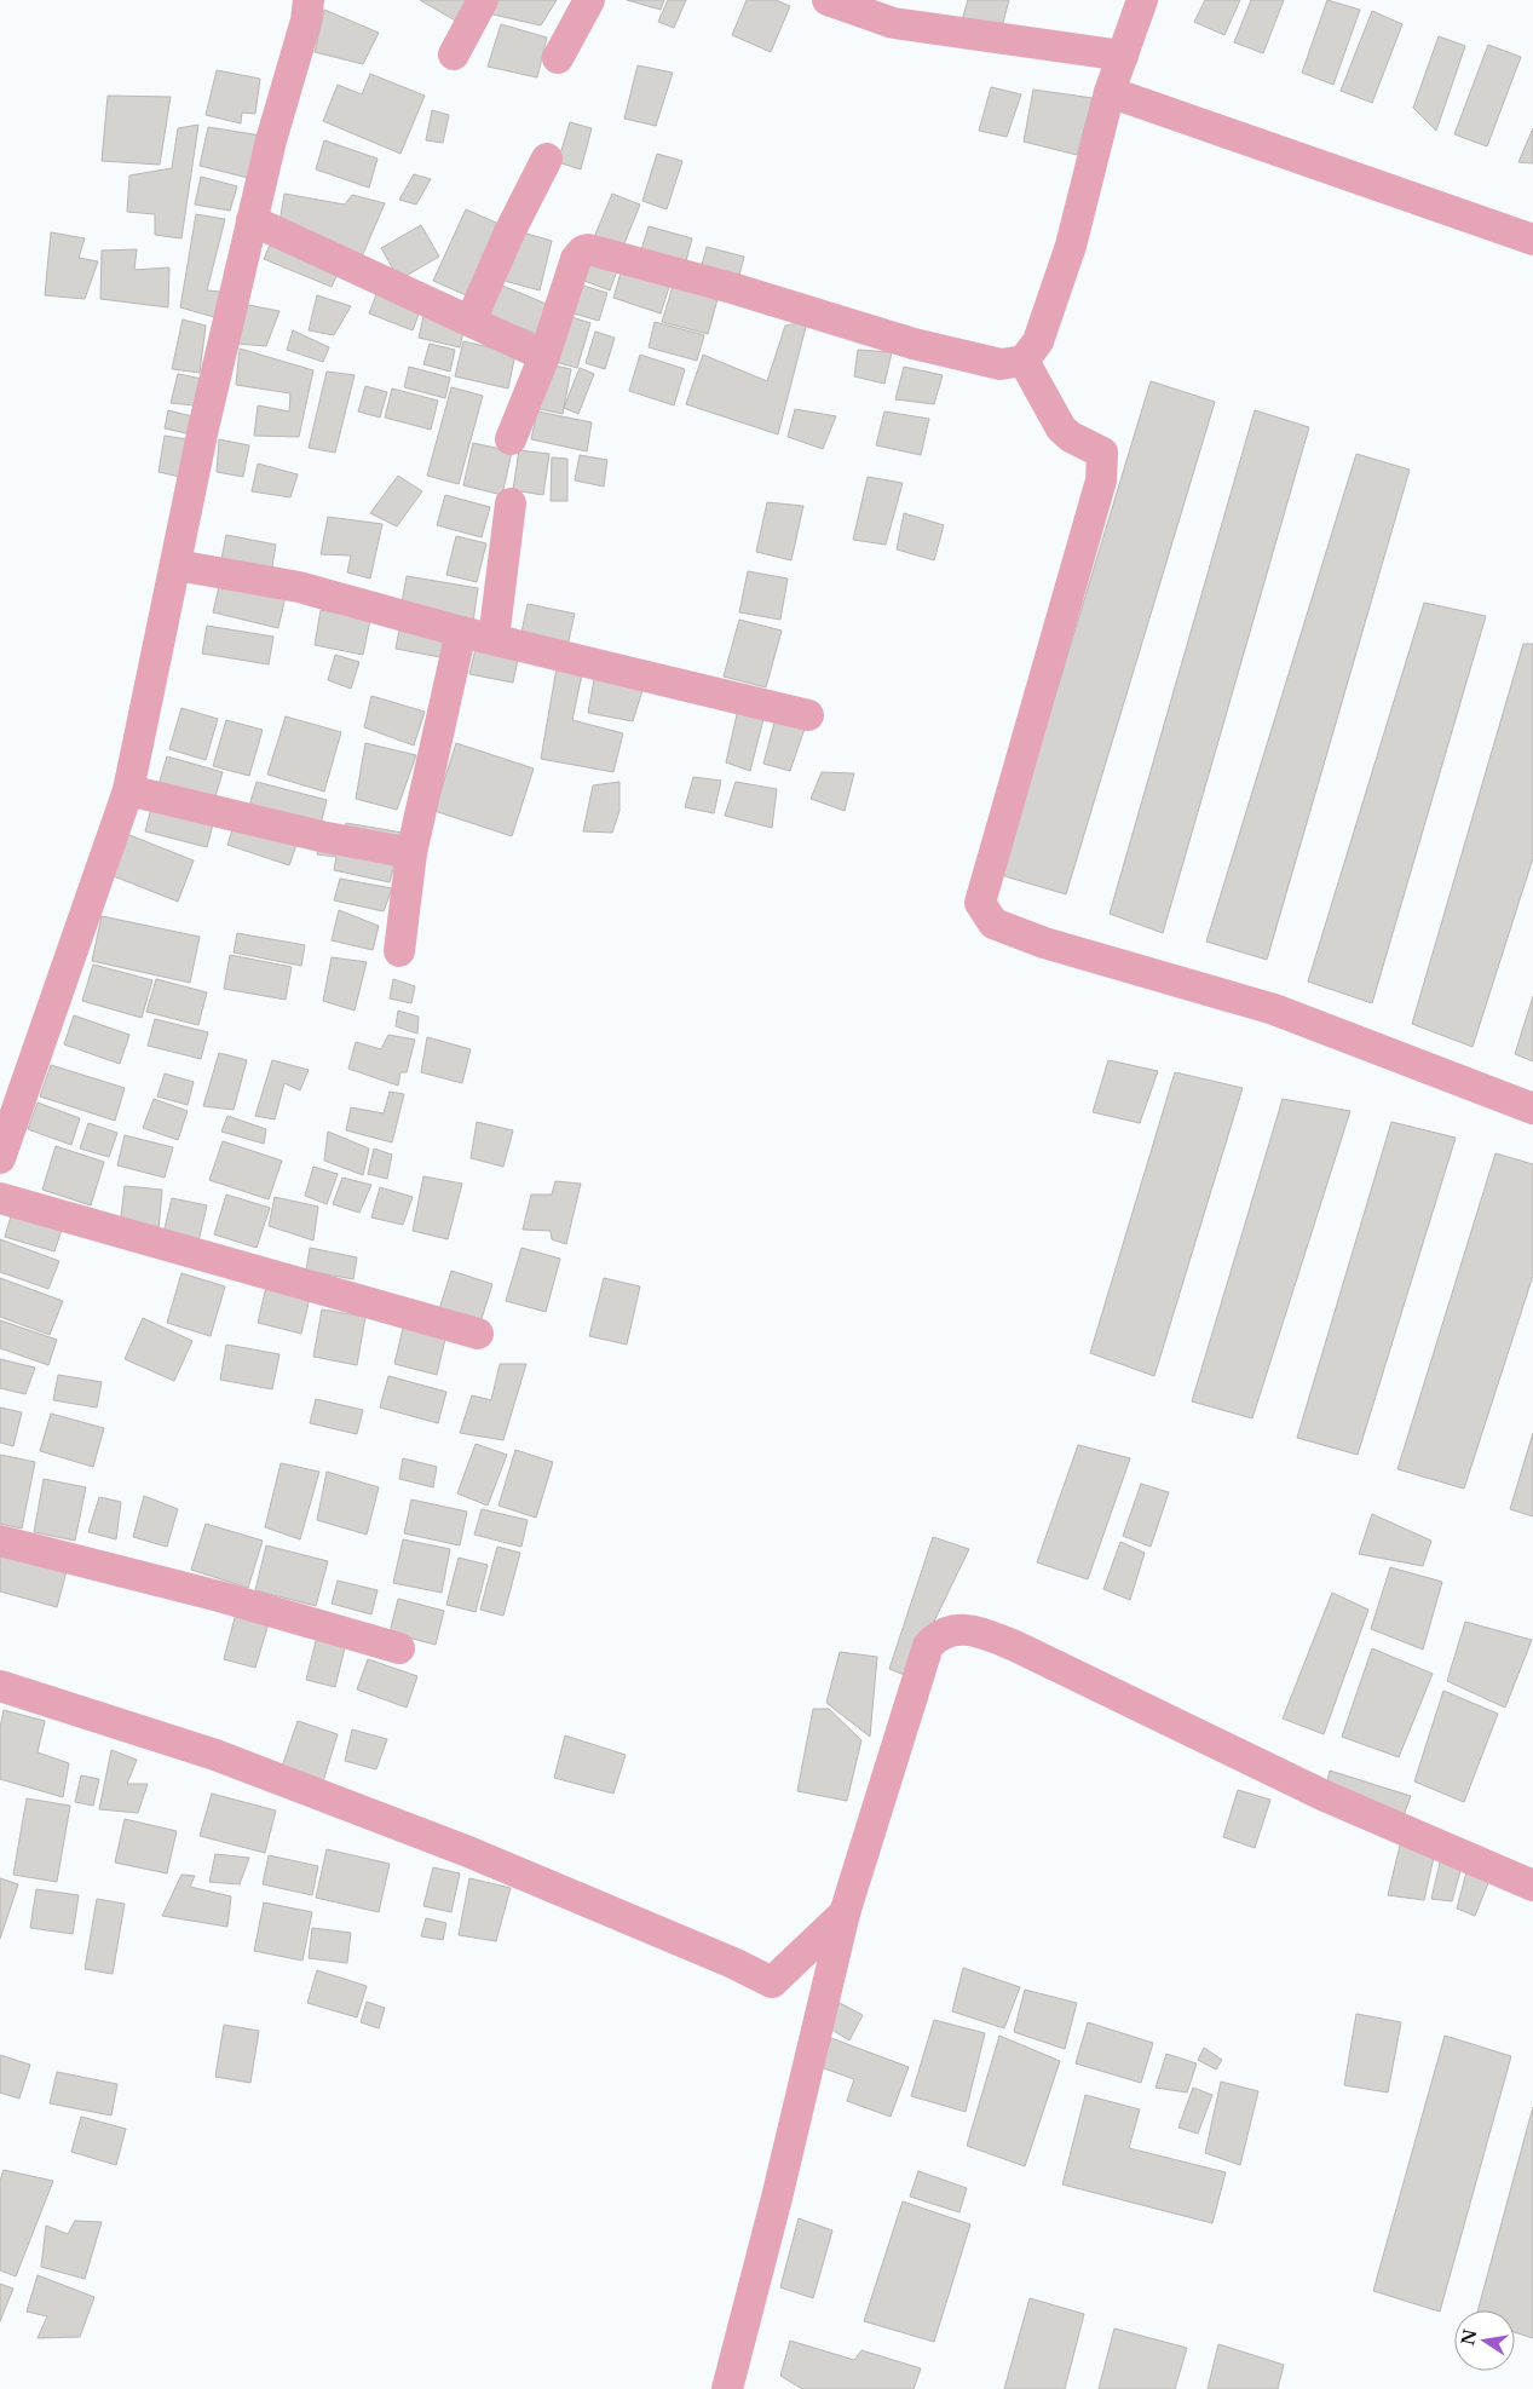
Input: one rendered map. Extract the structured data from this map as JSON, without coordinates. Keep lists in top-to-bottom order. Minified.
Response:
{"north":"left"}
